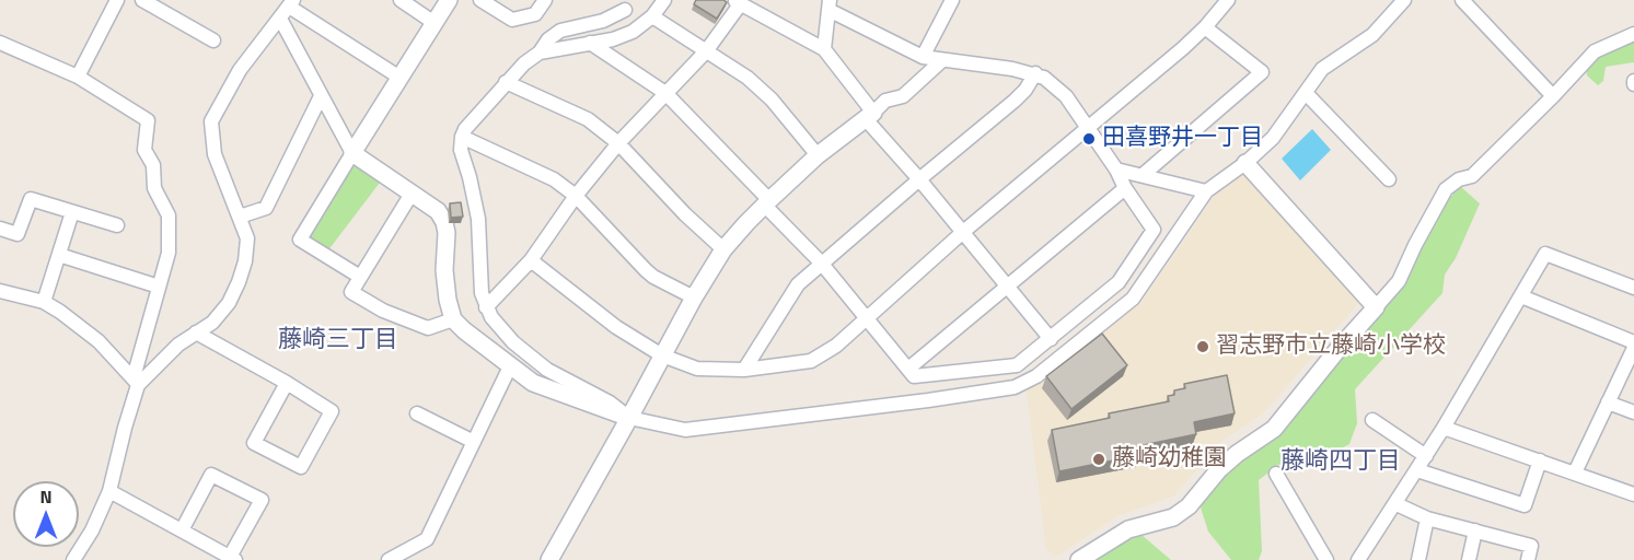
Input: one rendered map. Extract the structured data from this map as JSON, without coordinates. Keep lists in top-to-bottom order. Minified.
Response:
{"districts":["藤崎三丁目","藤崎四丁目"],"places":["田喜野井一丁目","習志野市立藤崎小学校","藤崎幼稚園"],"north":"top"}
